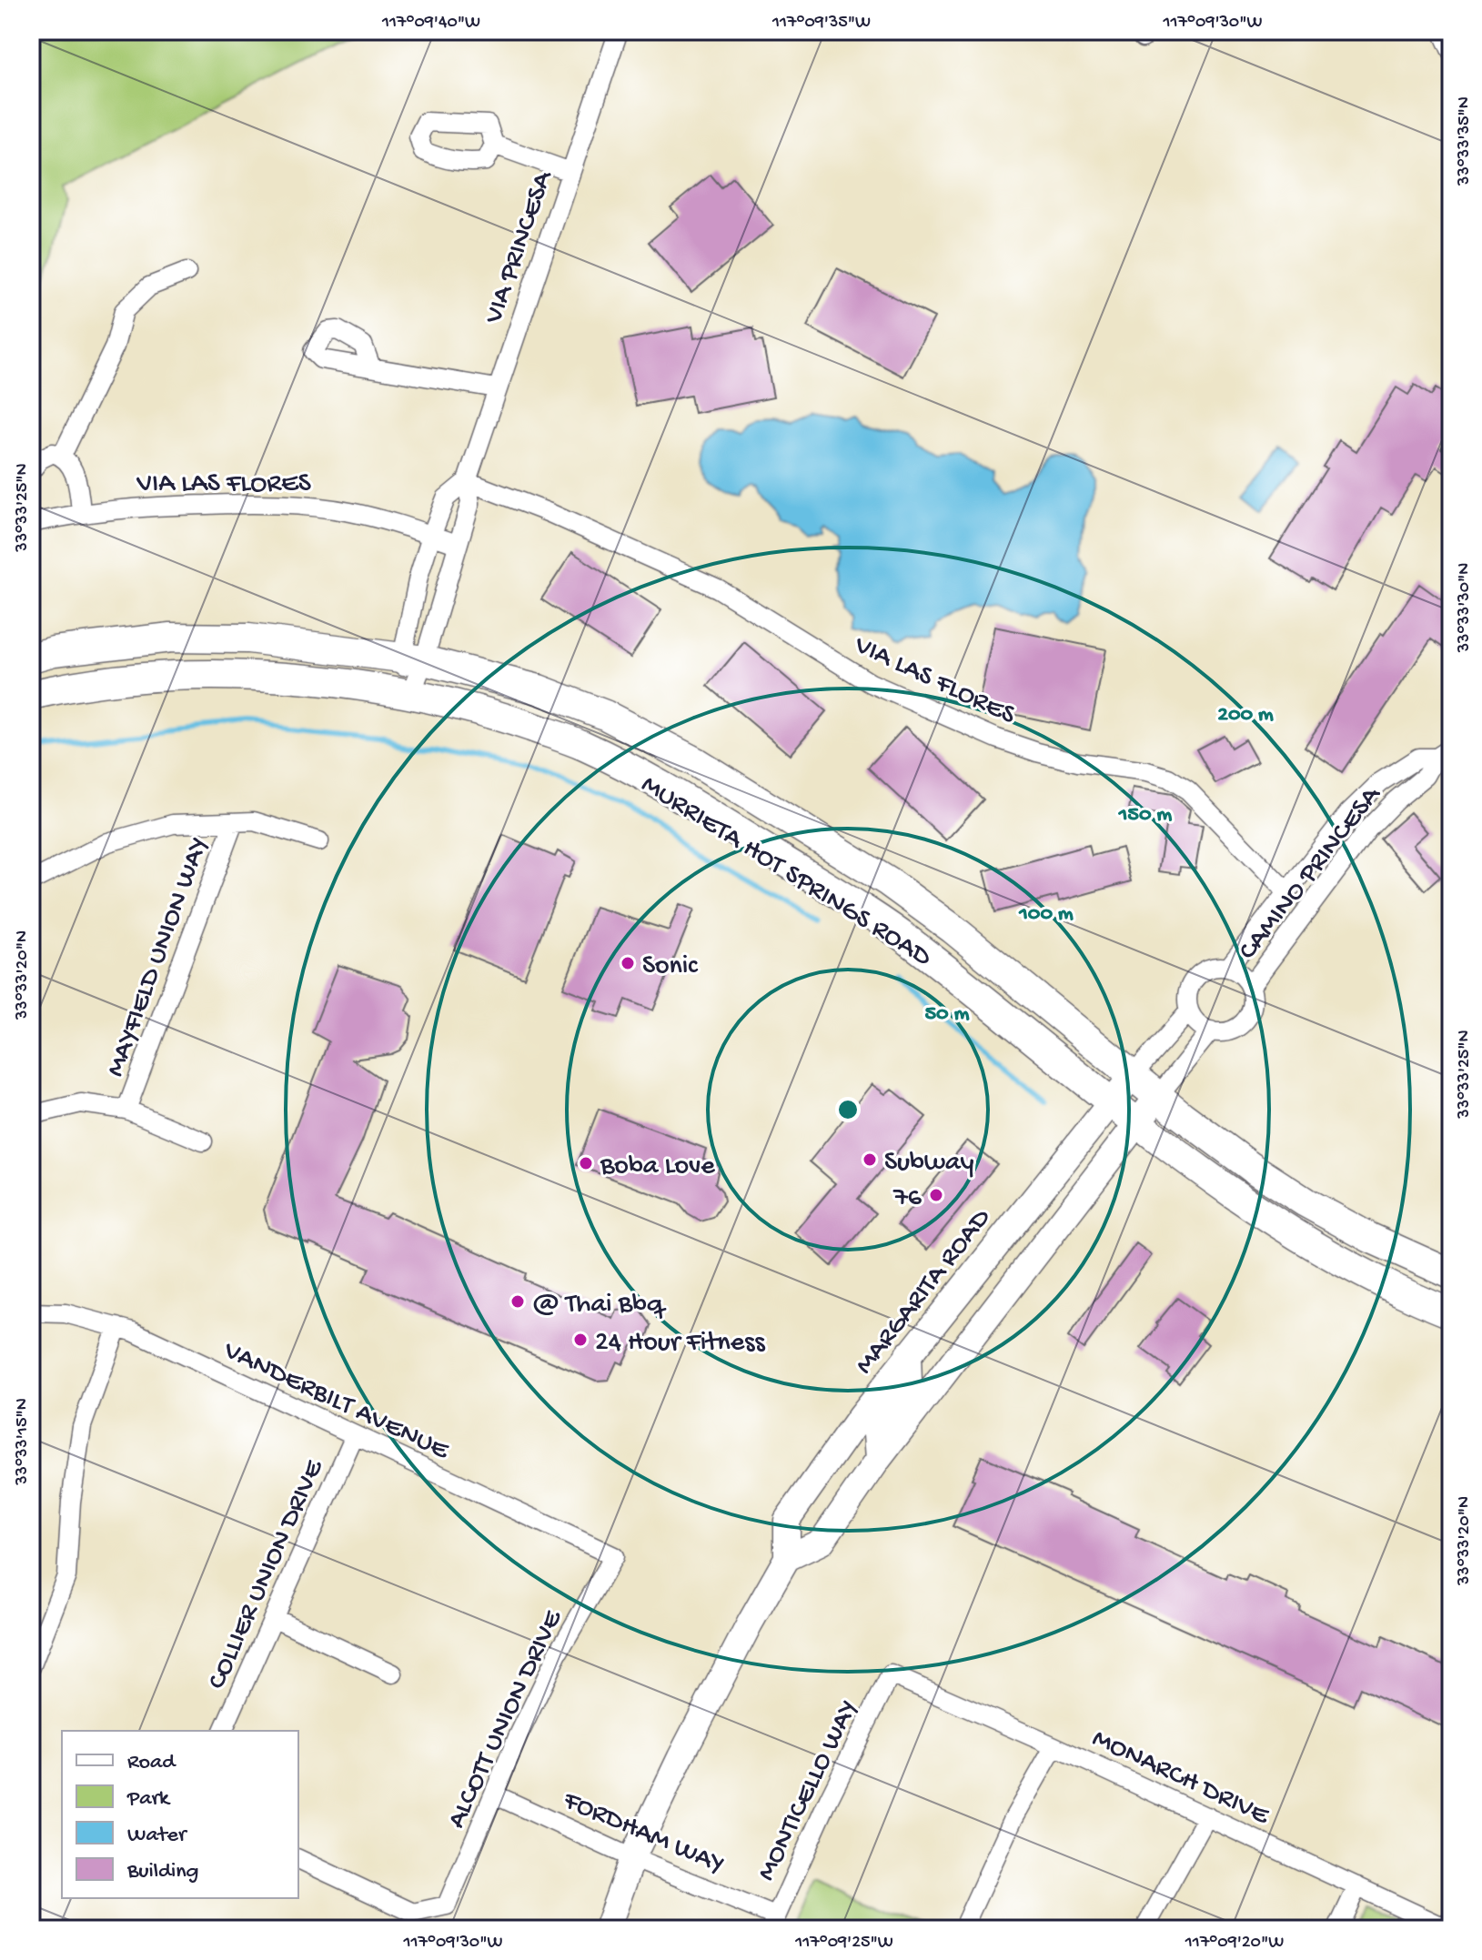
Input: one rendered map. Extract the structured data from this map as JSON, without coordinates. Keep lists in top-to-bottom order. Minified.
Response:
{"streets":{"main road":["MURRIETA HOT SPRINGS ROAD","MARGARITA ROAD"],"street":["VIA PRINCESA","VIA LAS FLORES","CAMINO PRINCESA","MAYFIELD UNION WAY","VANDERBILT AVENUE","COLLIER UNION DRIVE","ALCOTT UNION DRIVE","MONARCH DRIVE","MONTICELLO WAY","FORDHAM WAY"]},"crossings":[["VIA PRINCESA","VIA LAS FLORES"],["VIA PRINCESA","MURRIETA HOT SPRINGS ROAD"],["VIA LAS FLORES","CAMINO PRINCESA"],["MURRIETA HOT SPRINGS ROAD","CAMINO PRINCESA"],["MURRIETA HOT SPRINGS ROAD","MARGARITA ROAD"],["CAMINO PRINCESA","MARGARITA ROAD"],["MARGARITA ROAD","FORDHAM WAY"],["VANDERBILT AVENUE","COLLIER UNION DRIVE"],["VANDERBILT AVENUE","ALCOTT UNION DRIVE"],["ALCOTT UNION DRIVE","FORDHAM WAY"],["MONARCH DRIVE","MONTICELLO WAY"],["MONTICELLO WAY","FORDHAM WAY"]],"places":["Sonic","Subway","Boba Love","76","@ Thai Bbq","24 Hour Fitness"],"legend":["Road","Park","Water","Building"],"coordinates":["117°09'40\"W","117°09'35\"W","117°09'30\"W","33°33'35\"N","33°33'25\"N","33°33'30\"N","33°33'20\"N","33°33'15\"N","117°09'25\"W","117°09'20\"W"],"rings":["200 m","150 m","100 m","50 m"]}
